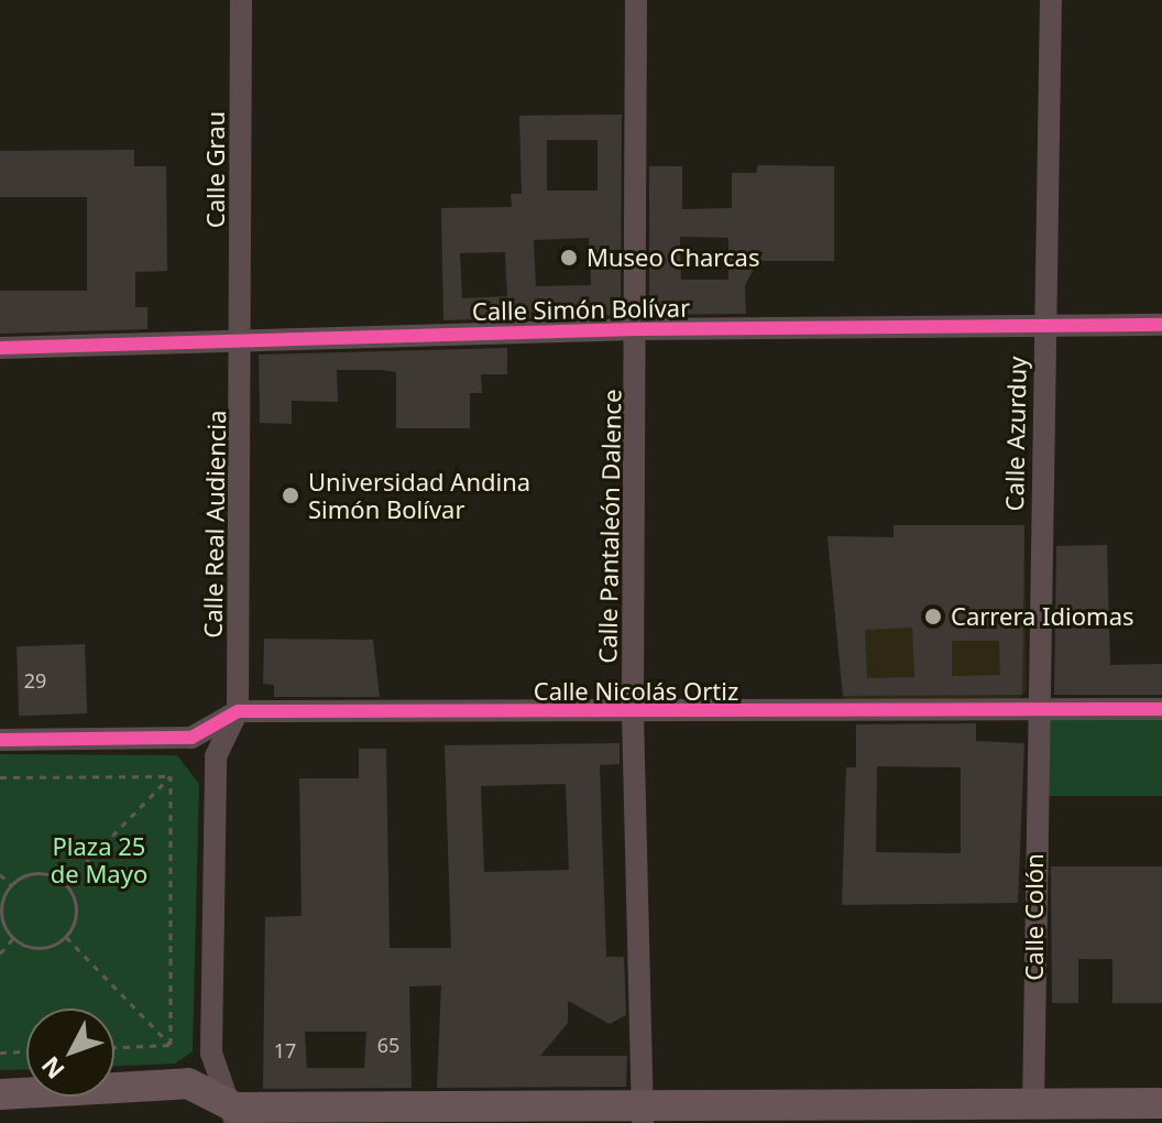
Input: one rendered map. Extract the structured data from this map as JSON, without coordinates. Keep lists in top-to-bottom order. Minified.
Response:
{"streets":{"street":["Calle Grau","Calle Simón Bolívar","Calle Azurduy","Calle Real Audiencia","Calle Pantaleón Dalence","Calle Nicolás Ortiz","Calle Colón"]},"crossings":[["Calle Grau","Calle Simón Bolívar"],["Calle Grau","Calle Real Audiencia"],["Calle Simón Bolívar","Calle Azurduy"],["Calle Simón Bolívar","Calle Real Audiencia"],["Calle Simón Bolívar","Calle Pantaleón Dalence"],["Calle Azurduy","Calle Nicolás Ortiz"],["Calle Azurduy","Calle Colón"],["Calle Real Audiencia","Calle Nicolás Ortiz"],["Calle Pantaleón Dalence","Calle Nicolás Ortiz"],["Calle Nicolás Ortiz","Calle Colón"]],"parks":["Plaza 25 de Mayo"],"places":["Museo Charcas","Universidad Andina Simón Bolívar","Carrera Idiomas"],"house_numbers":["29","65","17"],"north":"bottom left"}
